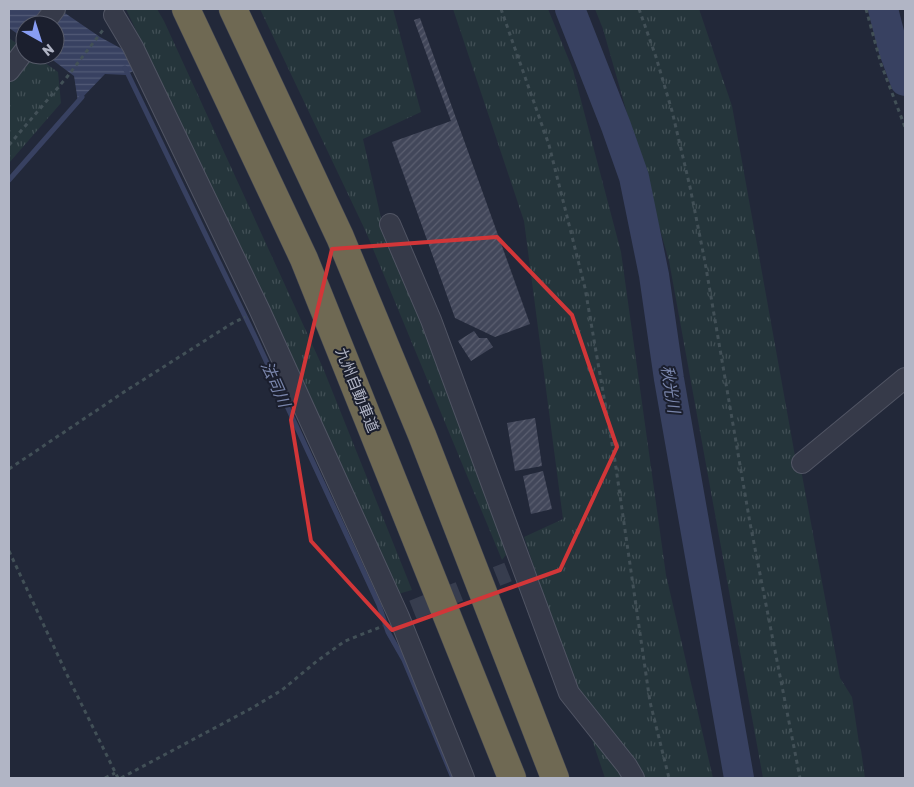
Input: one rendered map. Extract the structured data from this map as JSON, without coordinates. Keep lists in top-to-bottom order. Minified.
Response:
{"streets":{"highway":["九州自動車道"]},"water":["法司川","秋光川"],"north":"bottom right"}
